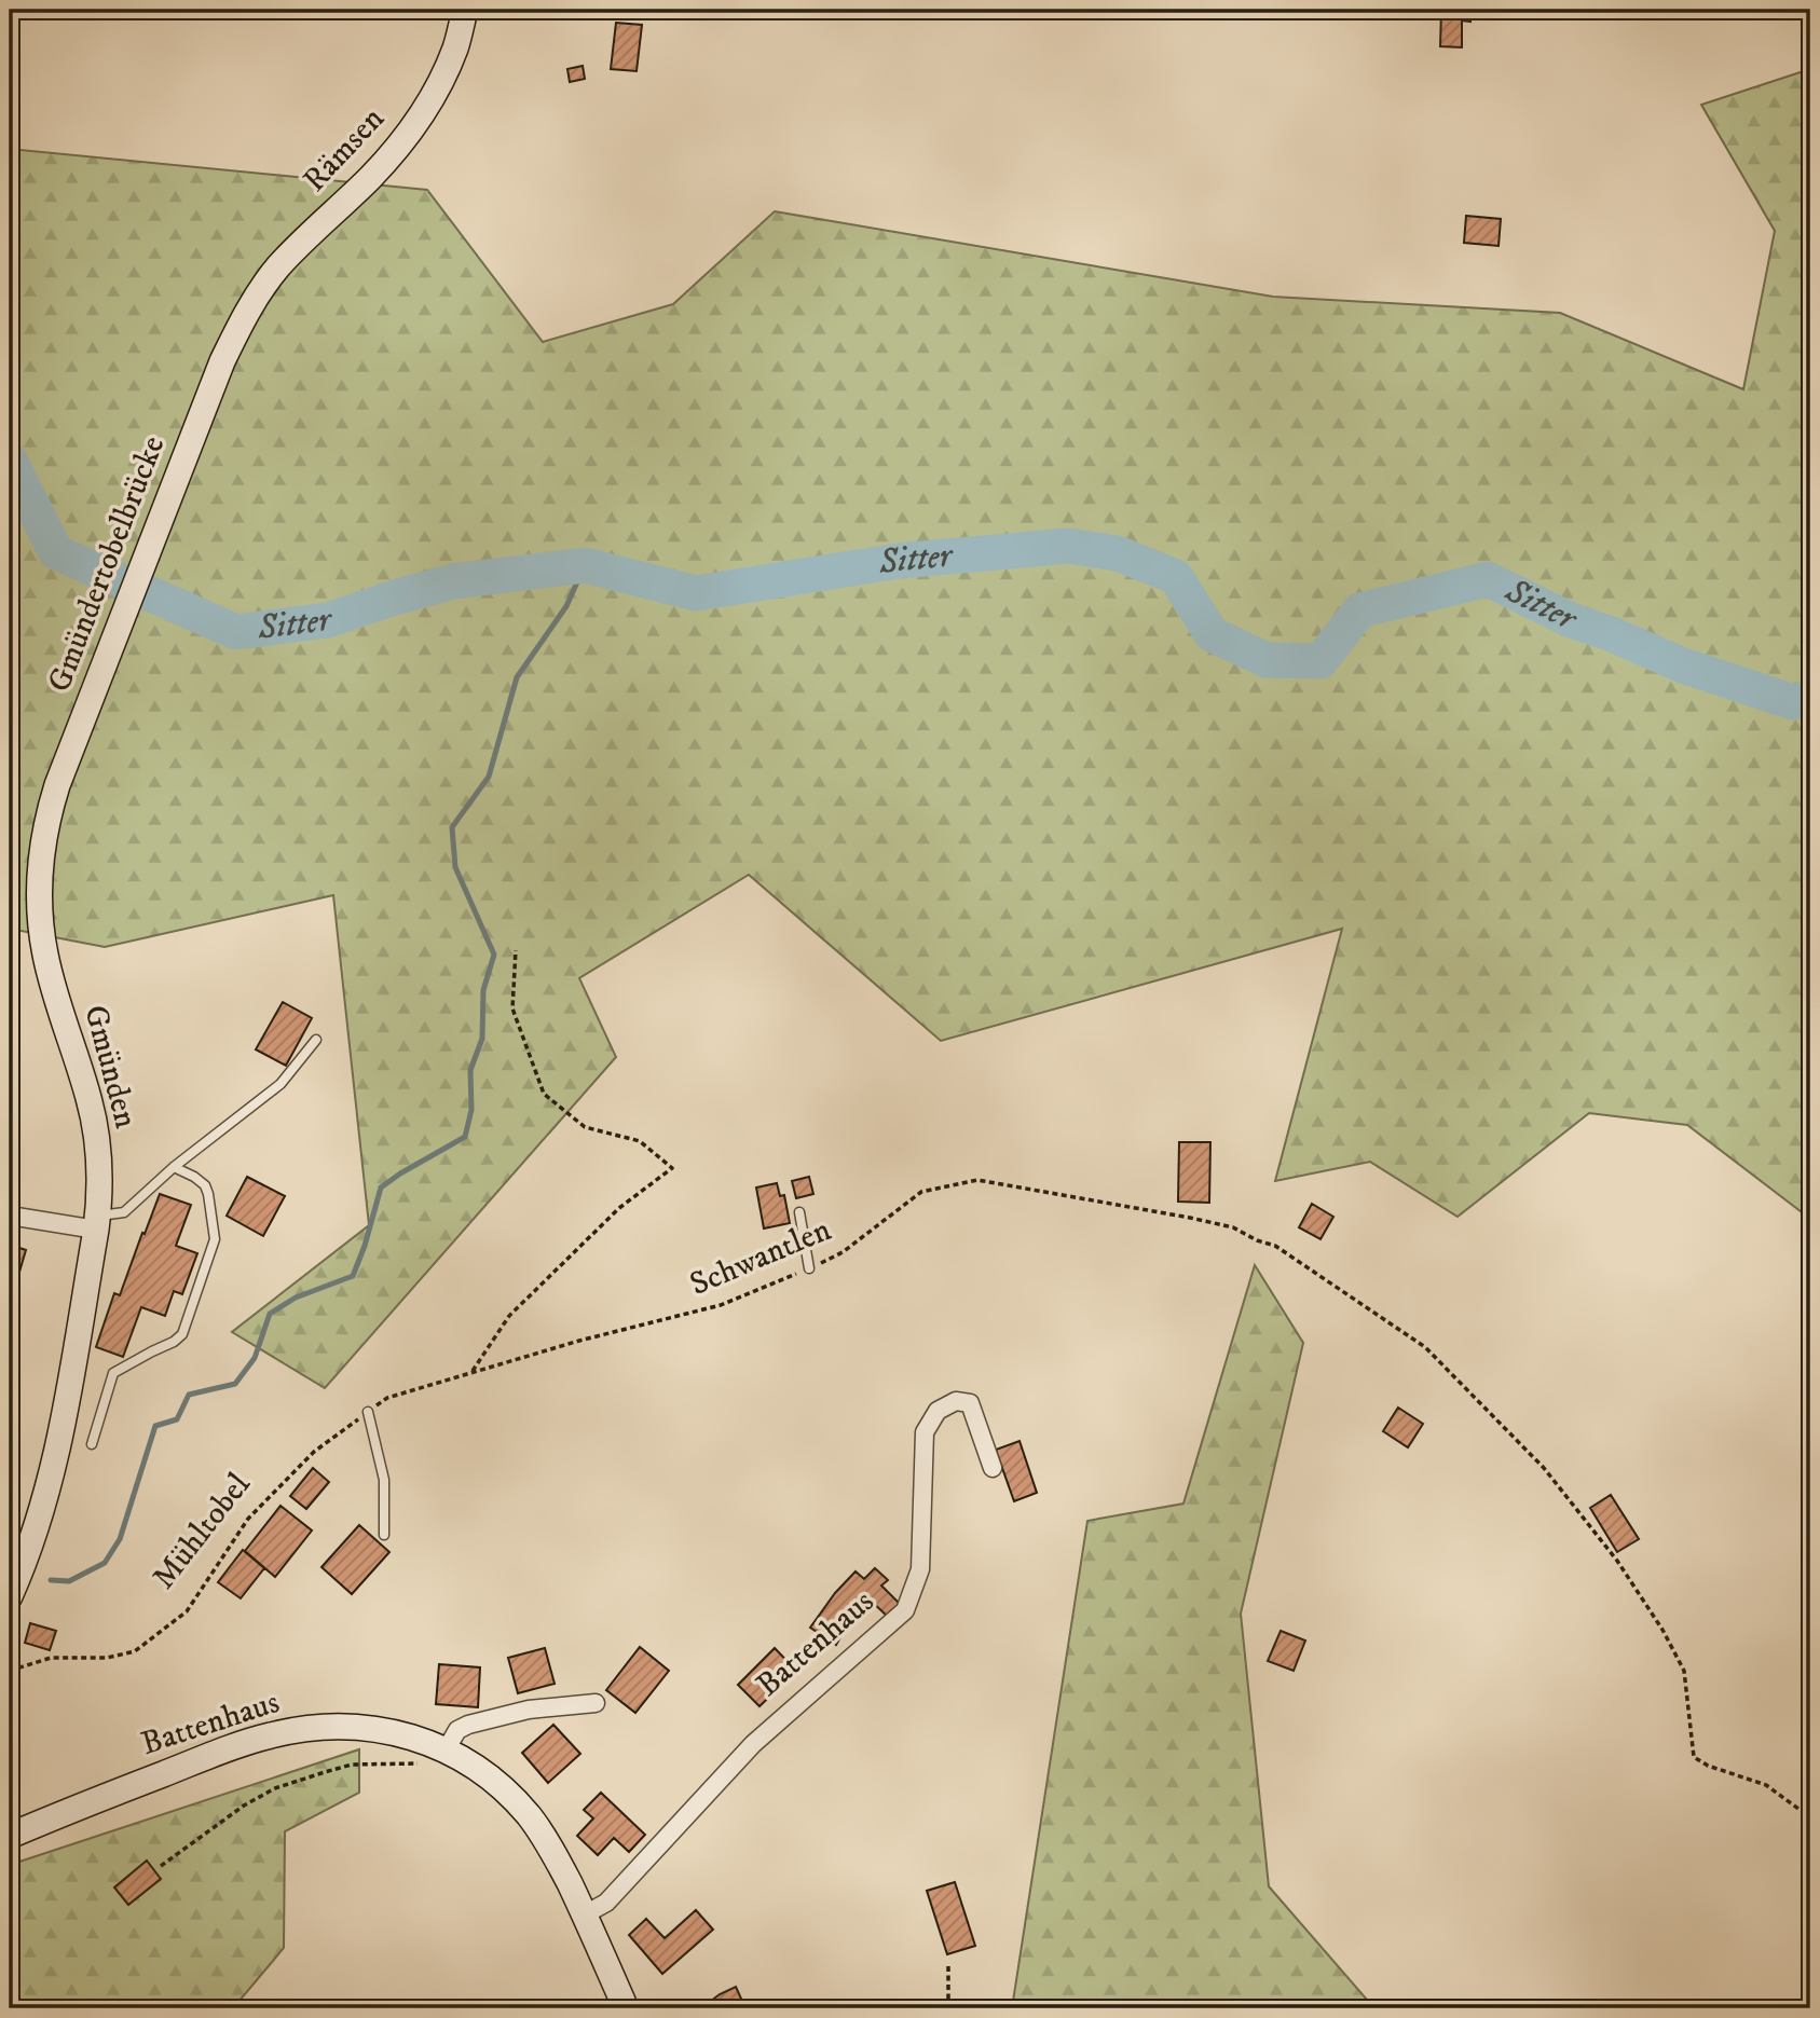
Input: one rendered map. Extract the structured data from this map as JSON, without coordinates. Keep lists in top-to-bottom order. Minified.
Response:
{"streets":{"main road":["Rämsen","Gmündertobelbrücke","Gmünden","Battenhaus"],"path":["Schwantlen","Mühltobel"]},"crossings":[["Rämsen","Gmündertobelbrücke"],["Gmündertobelbrücke","Gmünden"],["Schwantlen","Mühltobel"]],"water":["Sitter"]}
